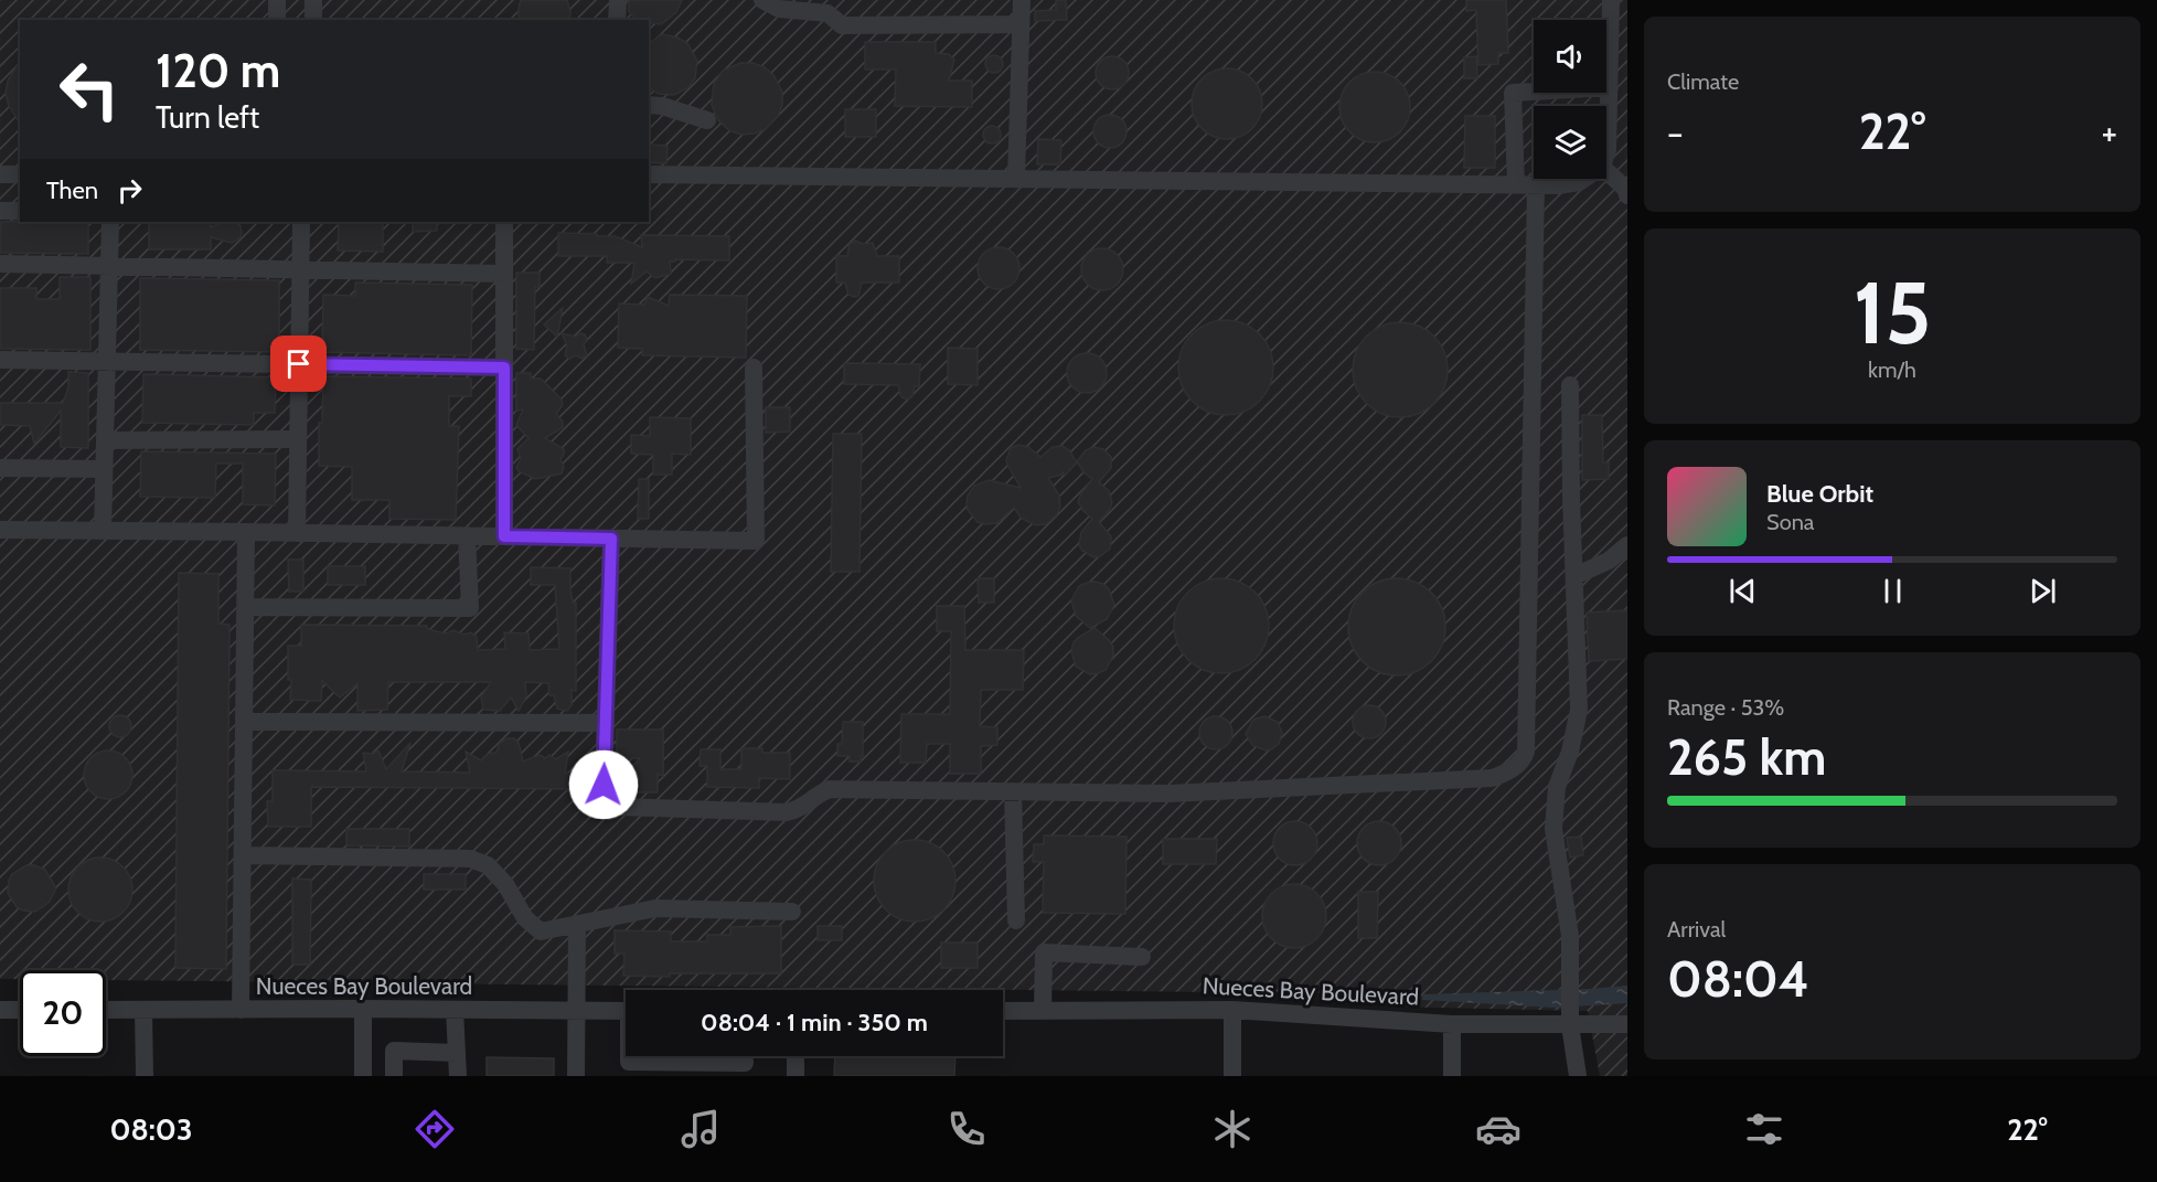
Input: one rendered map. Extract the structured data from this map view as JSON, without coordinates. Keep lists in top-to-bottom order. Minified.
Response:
{"streets":{"street":["Nueces Bay Boulevard"]},"page":{"tile":["Climate",["15","km/h"],["Range · 53%","265 km"],["Arrival","08:04"]],"turn":["120 m","Turn left"],"heat":["−","22°","+"],"then":"Then","song":["Blue Orbit","Sona"],"limit":"20","trip":"08:04 · 1 min · 350 m","tabs":["08:03","22°"]}}
